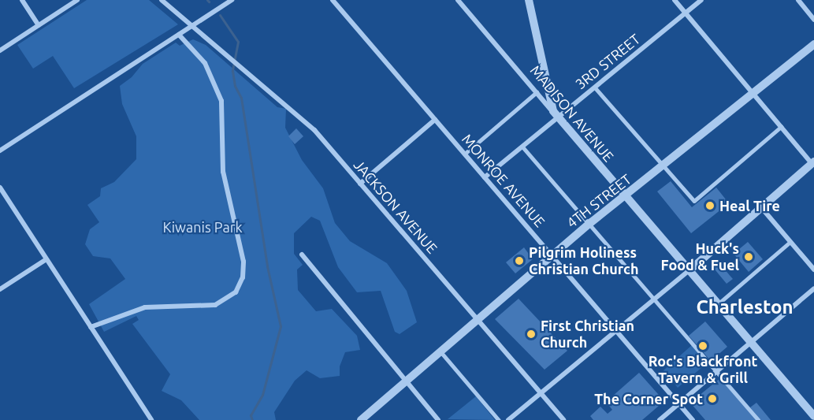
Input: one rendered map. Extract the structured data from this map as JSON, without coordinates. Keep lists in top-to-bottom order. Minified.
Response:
{"streets":{"street":["3RD STREET","MADISON AVENUE","MONROE AVENUE","4TH STREET","JACKSON AVENUE"]},"crossings":[["3RD STREET","MADISON AVENUE"],["3RD STREET","MONROE AVENUE"],["MADISON AVENUE","4TH STREET"],["MONROE AVENUE","4TH STREET"],["4TH STREET","JACKSON AVENUE"]],"districts":["Charleston"],"parks":["Kiwanis Park"],"places":["Heal Tire","Huck's Food & Fuel","Pilgrim Holiness Christian Church","First Christian Church","Roc's Blackfront Tavern & Grill","The Corner Spot"]}
